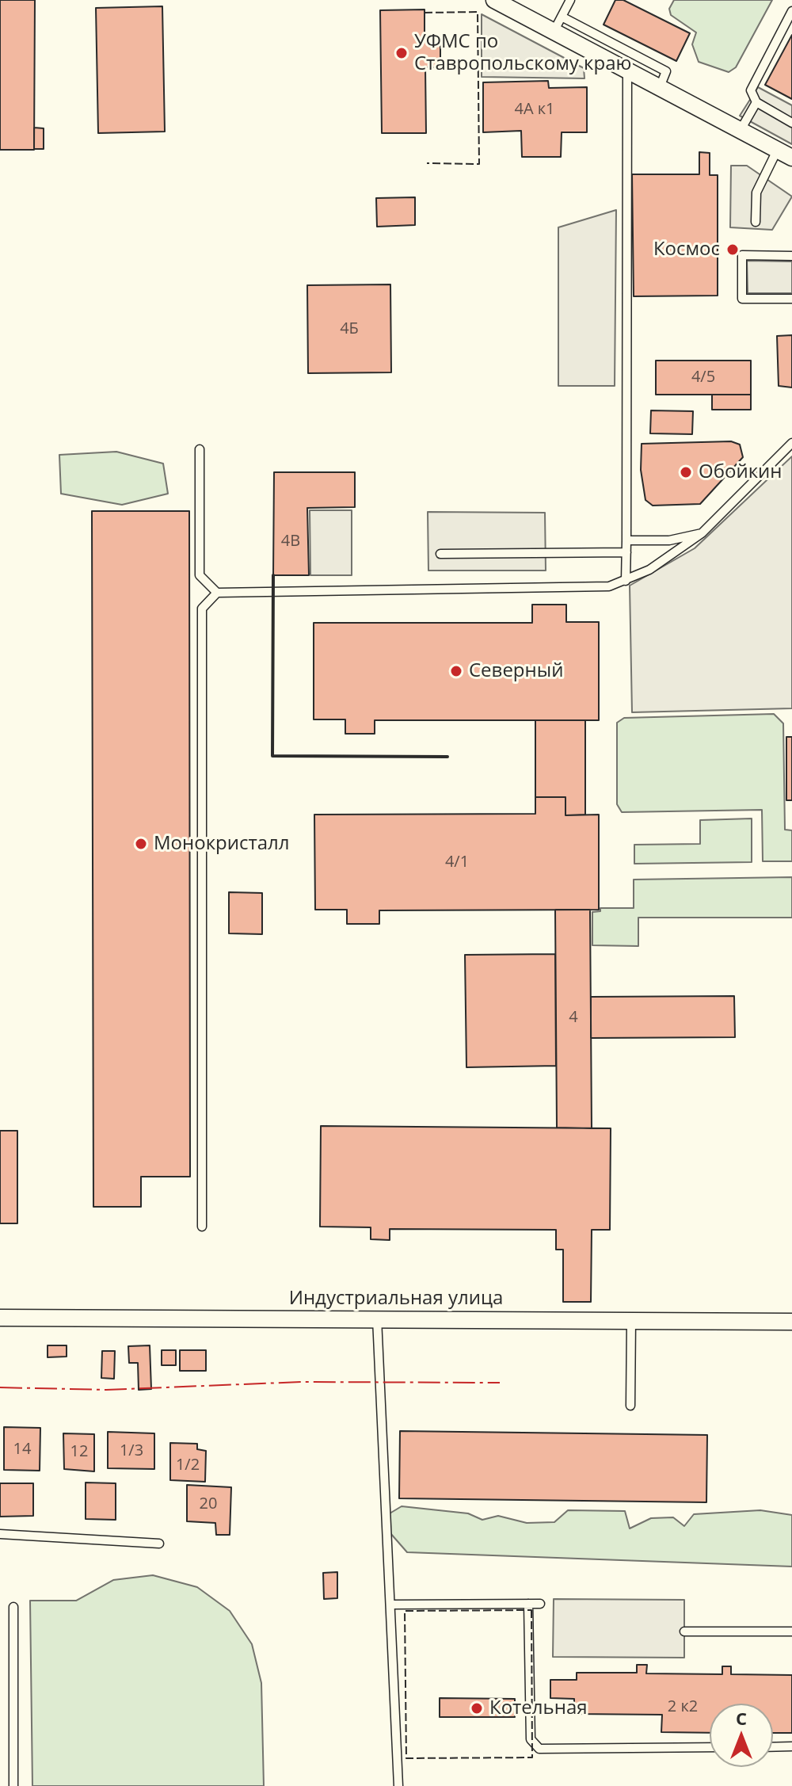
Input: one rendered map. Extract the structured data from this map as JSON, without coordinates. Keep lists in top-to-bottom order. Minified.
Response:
{"streets":{"street":["Индустриальная улица"]},"places":["УФМС по Ставропольскому краю","Космос","Обойкин","Северный","Монокристалл","Котельная"],"house_numbers":["4А к1","4Б","4/5","4В","4/1","4","14","1/3","12","1/2","20","2 к2"],"north":"top"}
